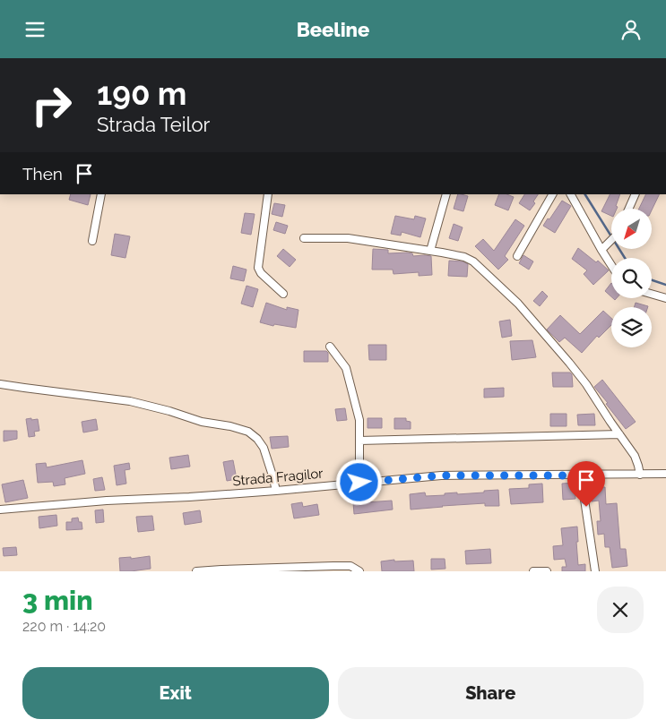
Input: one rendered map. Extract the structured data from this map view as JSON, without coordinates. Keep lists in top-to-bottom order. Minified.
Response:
{"streets":{"street":["Strada Fragilor"]},"north":"bottom left","page":{"header":"Beeline","turn":["190 m","Strada Teilor"],"then":"Then","heading":["3 min","220 m · 14:20"],"buttons":["Exit","Share"]}}
